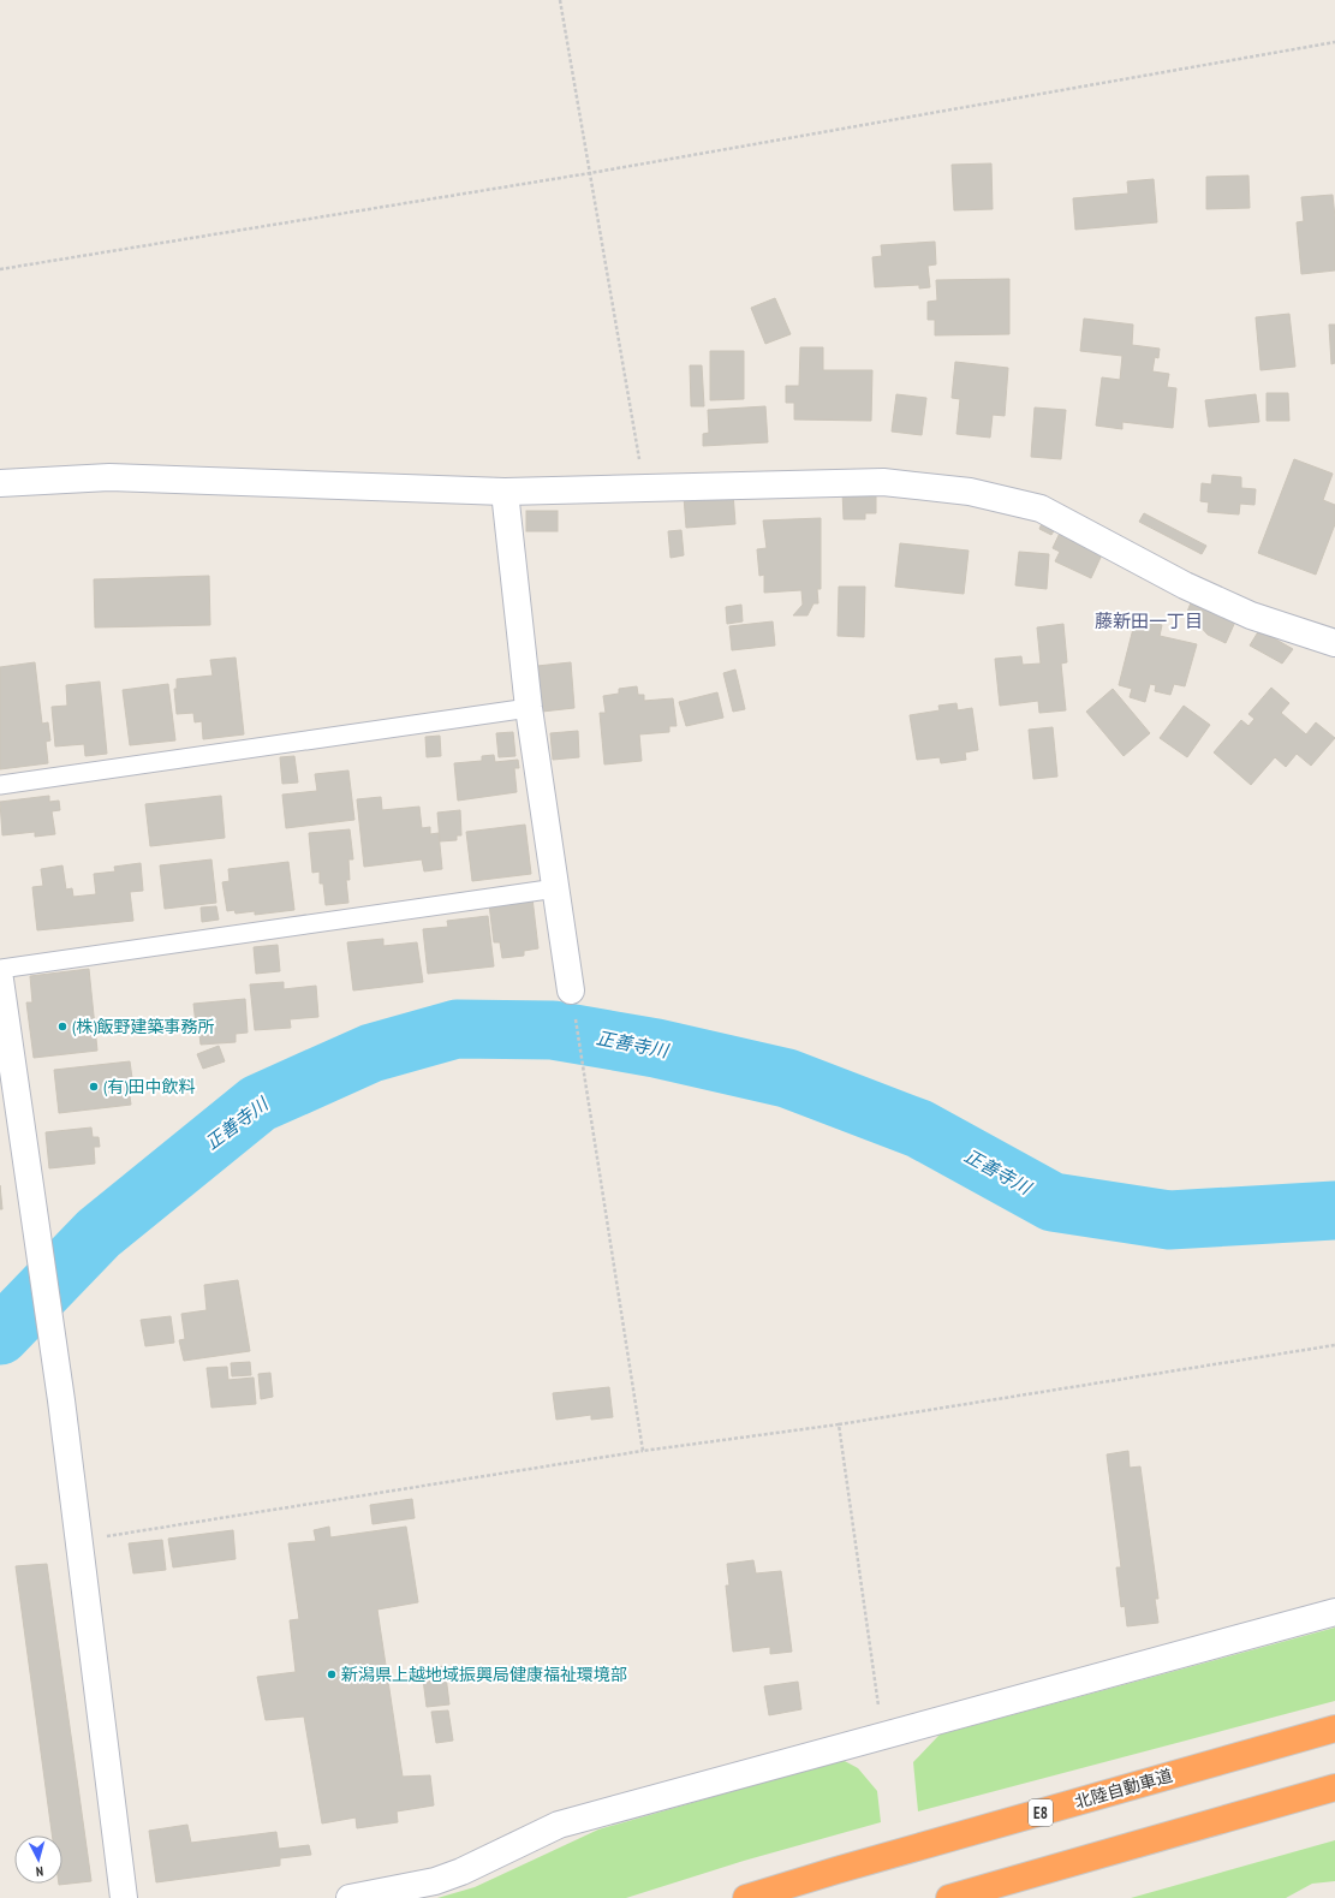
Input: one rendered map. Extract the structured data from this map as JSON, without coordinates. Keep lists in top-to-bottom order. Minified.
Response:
{"streets":{"highway":["北陸自動車道","E8"]},"districts":["藤新田一丁目"],"water":["正善寺川"],"places":["(株)飯野建築事務所","(有)田中飲料","新潟県上越地域振興局健康福祉環境部"],"north":"bottom"}
